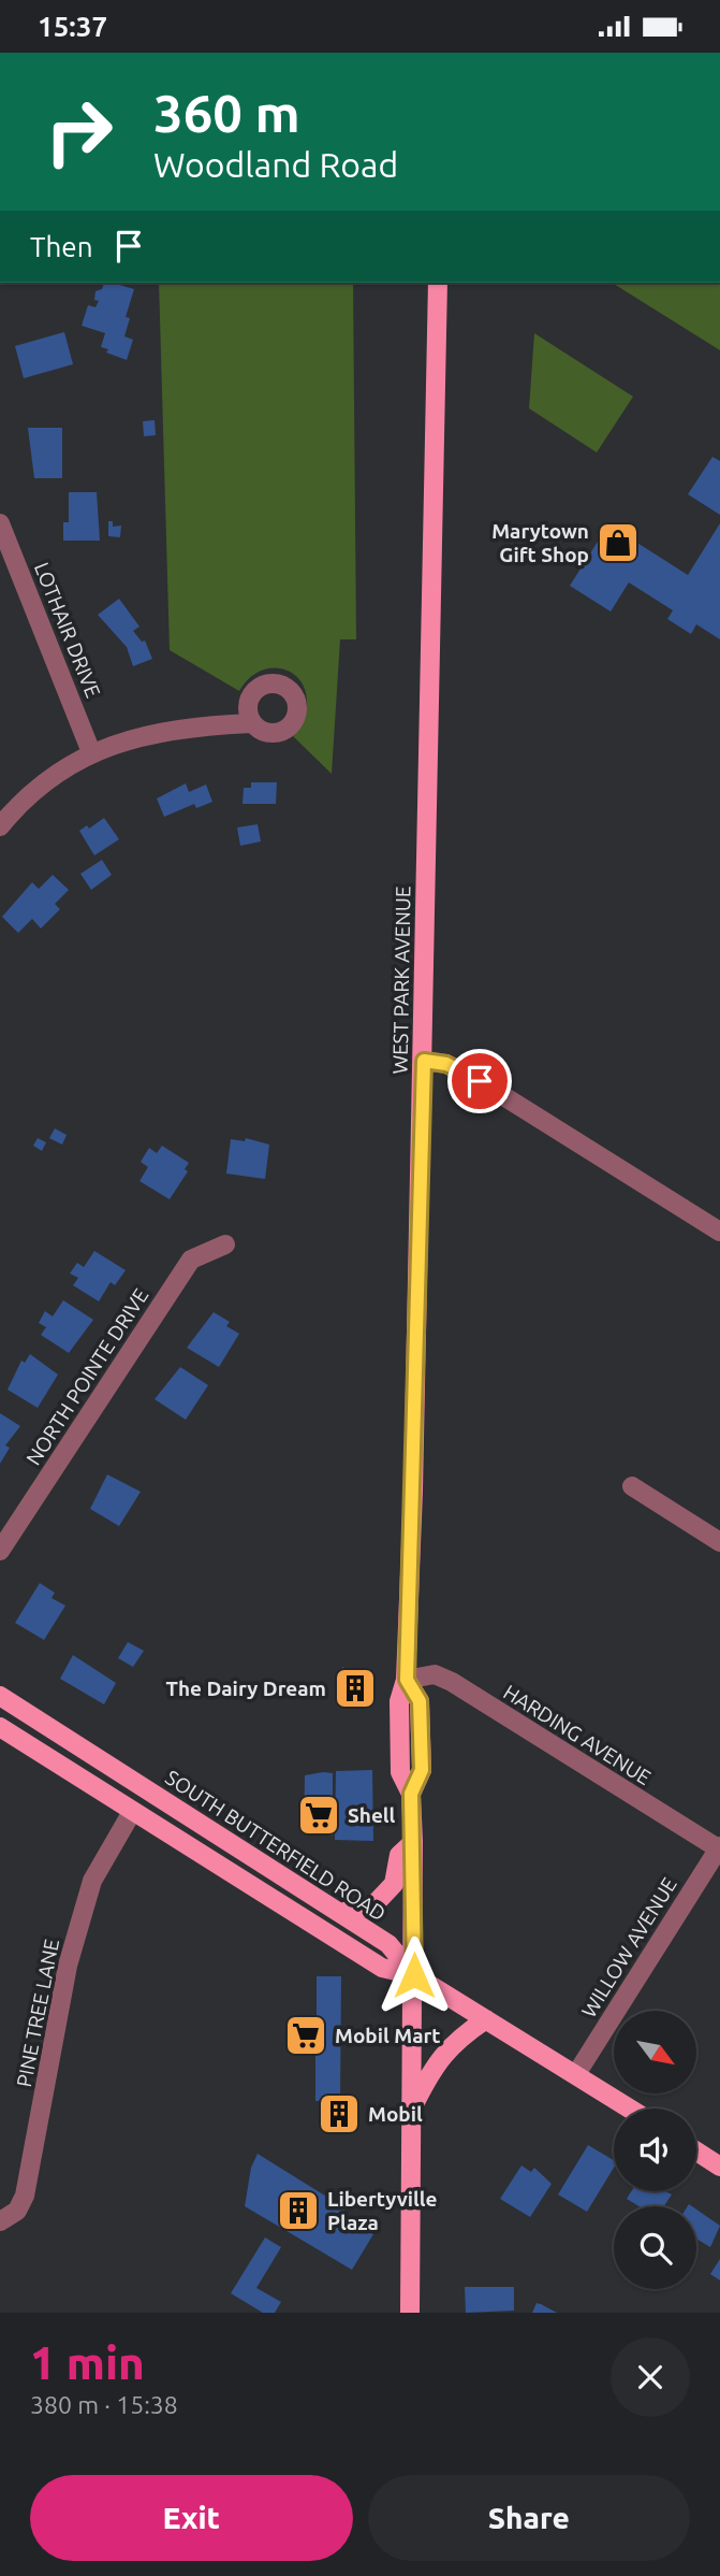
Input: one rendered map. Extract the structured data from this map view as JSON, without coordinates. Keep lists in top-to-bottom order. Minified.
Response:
{"streets":{"main road":["WEST PARK AVENUE","SOUTH BUTTERFIELD ROAD"],"street":["LOTHAIR DRIVE","NORTH POINTE DRIVE","HARDING AVENUE","WILLOW AVENUE","PINE TREE LANE"]},"crossings":[["WEST PARK AVENUE","HARDING AVENUE"],["WEST PARK AVENUE","SOUTH BUTTERFIELD ROAD"],["HARDING AVENUE","WILLOW AVENUE"]],"places":{"shop":["Marytown Gift Shop"],"building":["The Dairy Dream","Mobil","Libertyville Plaza"],"supermarket":["Shell","Mobil Mart"]},"north":"bottom right","page":{"status":"15:37","turn":["360 m","Woodland Road"],"then":"Then","heading":["1 min","380 m · 15:38"],"buttons":["Exit","Share"]}}
